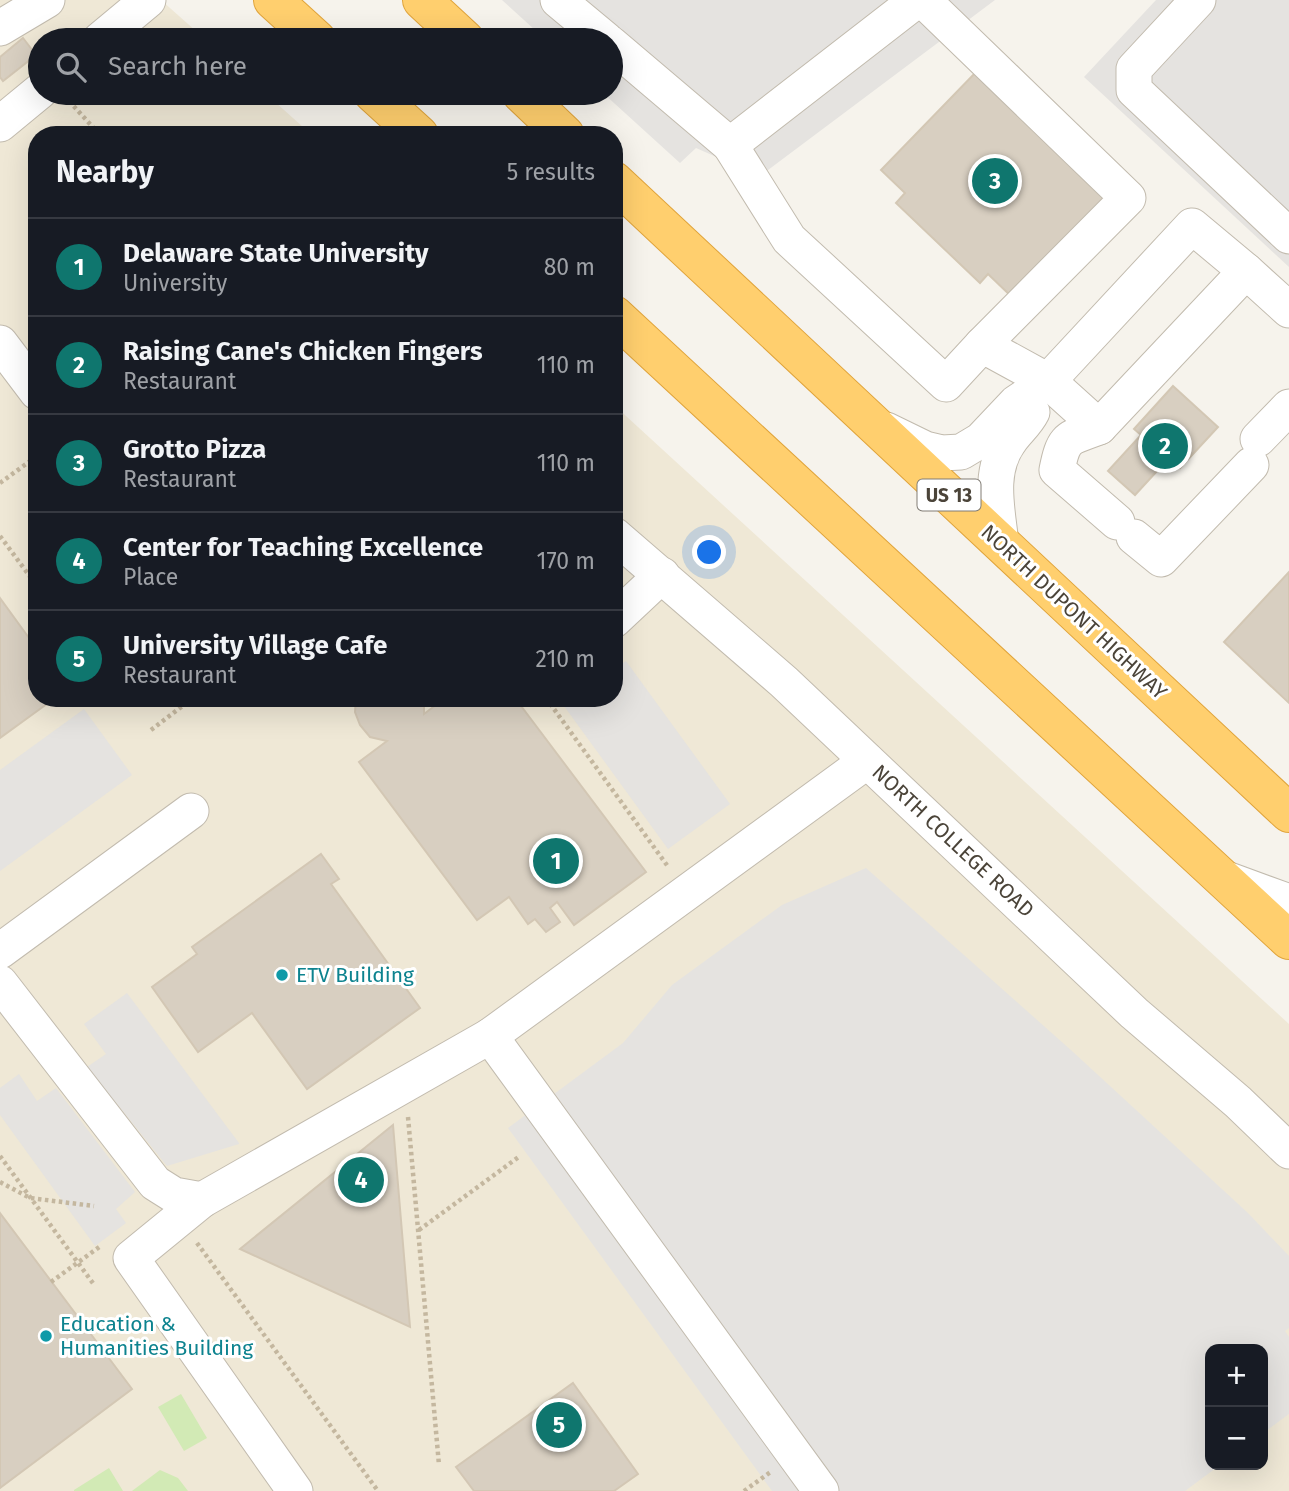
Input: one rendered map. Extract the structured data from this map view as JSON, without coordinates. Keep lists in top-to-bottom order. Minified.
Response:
{"streets":{"highway":["US 13","NORTH DUPONT HIGHWAY"],"street":["NORTH COLLEGE ROAD"]},"places":["ETV Building","Education & Humanities Building"],"page":{"search":"Search here","heading":["Nearby","5 results"],"pins":["3","2","1","4","5"],"list":[{"mark":"1","name":"Delaware State University","note":"University","value":"80 m"},{"mark":"2","name":"Raising Cane's Chicken Fingers","note":"Restaurant","value":"110 m"},{"mark":"3","name":"Grotto Pizza","note":"Restaurant","value":"110 m"},{"mark":"4","name":"Center for Teaching Excellence","note":"Place","value":"170 m"},{"mark":"5","name":"University Village Cafe","note":"Restaurant","value":"210 m"}],"map_buttons":["+","−"]}}
